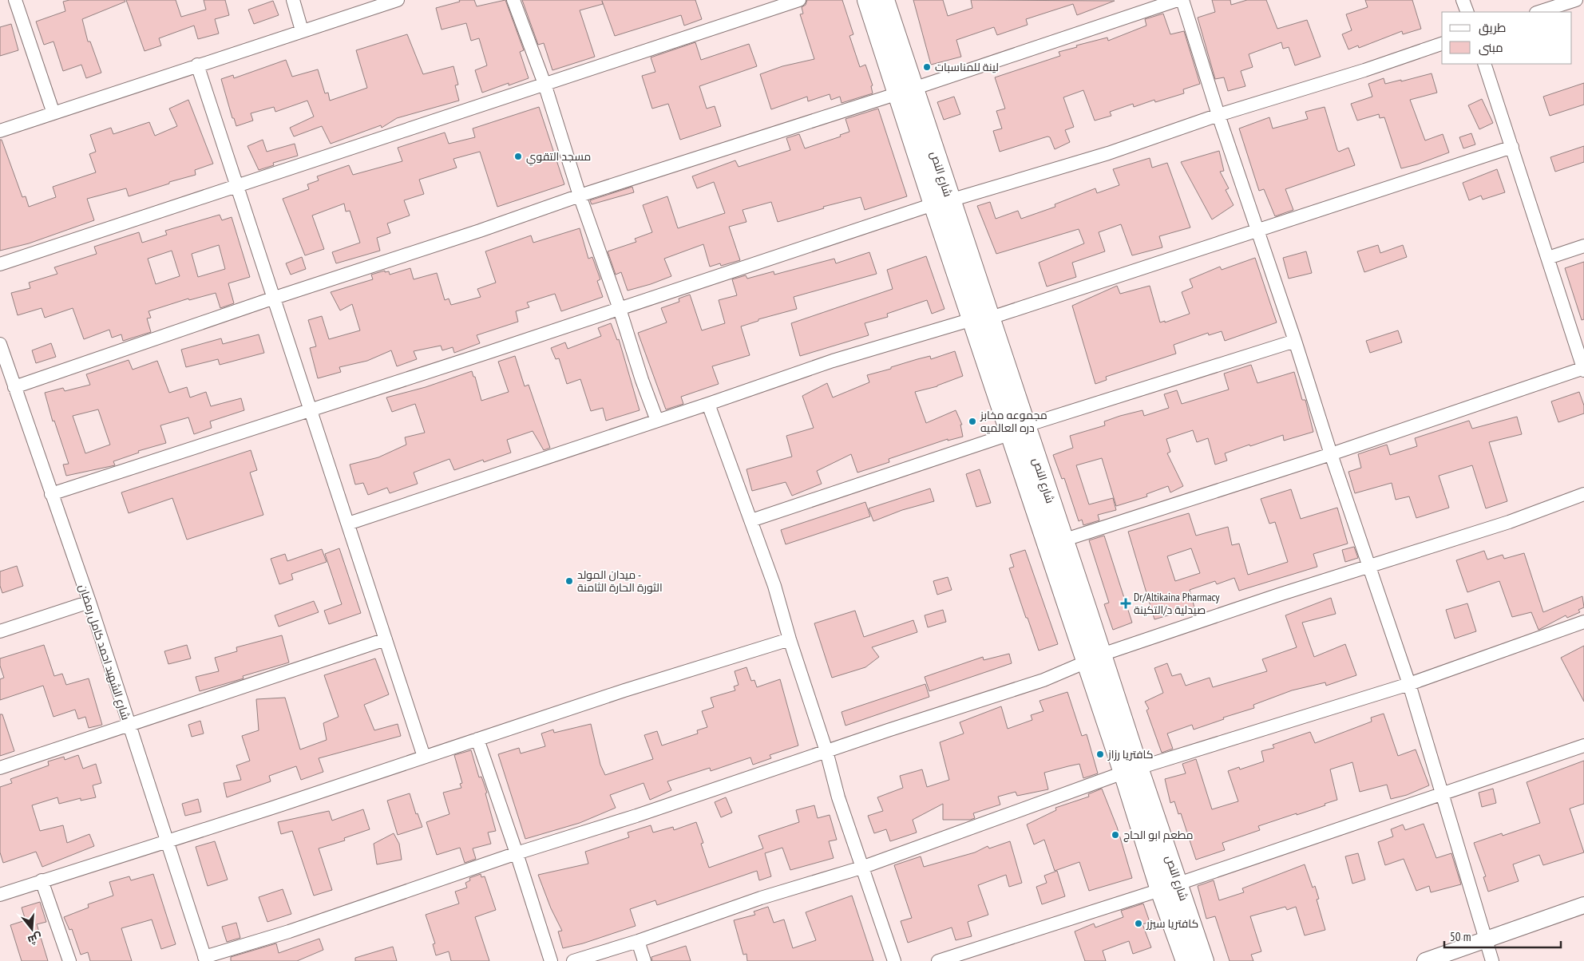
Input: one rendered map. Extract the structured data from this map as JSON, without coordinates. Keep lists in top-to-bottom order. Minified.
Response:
{"streets":{"main road":["شارع النص"],"street":["شارع الشهيد احمد كامل رمضان"]},"places":{"other":["لينة للمناسبات","مسجد التقوي","مجموعه مخابز دره العالميه","ميدان المولد - الثورة الحارة الثامنة","كافتريا رزاز","مطعم ابو الحاج","كافتريا سيزر"],"health":["Dr/Altikaina Pharmacy صيدلية د/التكينة"]},"legend":["طريق","مبنى"],"scale_bar":"50 m","north":"bottom"}
